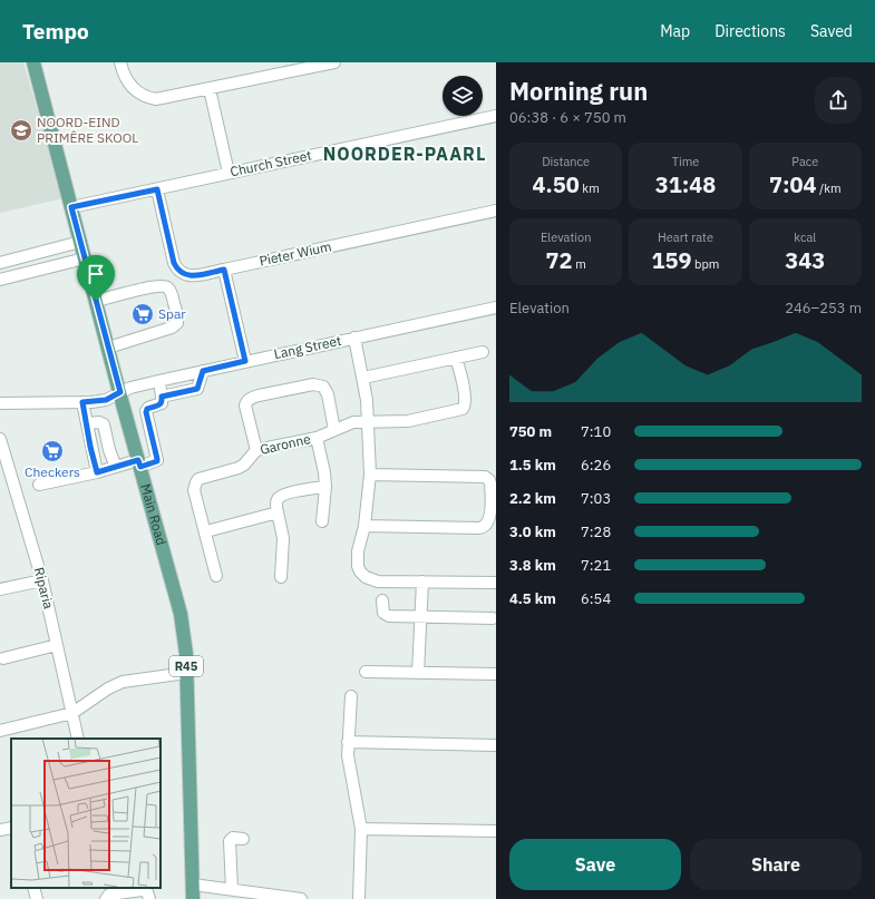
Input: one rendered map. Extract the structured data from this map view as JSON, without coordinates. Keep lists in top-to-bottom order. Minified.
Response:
{"streets":{"main road":["Main Road","R45"],"street":["Church Street","Pieter Wium","Lang Street","Garonne","Riparia"]},"crossings":[["Church Street","Pieter Wium"],["Church Street","Main Road"],["Lang Street","Main Road"]],"districts":["NOORDER-PAARL"],"places":{"school or university":["NOORD-EIND PRIMÊRE SKOOL"],"supermarket":["Spar","Checkers"]},"page":{"header":"Tempo","nav":["Map","Directions","Saved"],"heading":["Morning run","06:38 · 6 × 750 m"],"stats":[["Distance","4.50 km"],["Time","31:48"],["Pace","7:04 /km"],["Elevation","72 m"],["Heart rate","159 bpm"],["kcal","343"]],"chart":["Elevation","246–253 m"],"list":[{"name":"750 m","note":"7:10"},{"name":"1.5 km","note":"6:26"},{"name":"2.2 km","note":"7:03"},{"name":"3.0 km","note":"7:28"},{"name":"3.8 km","note":"7:21"},{"name":"4.5 km","note":"6:54"}],"buttons":["Save","Share"]}}
